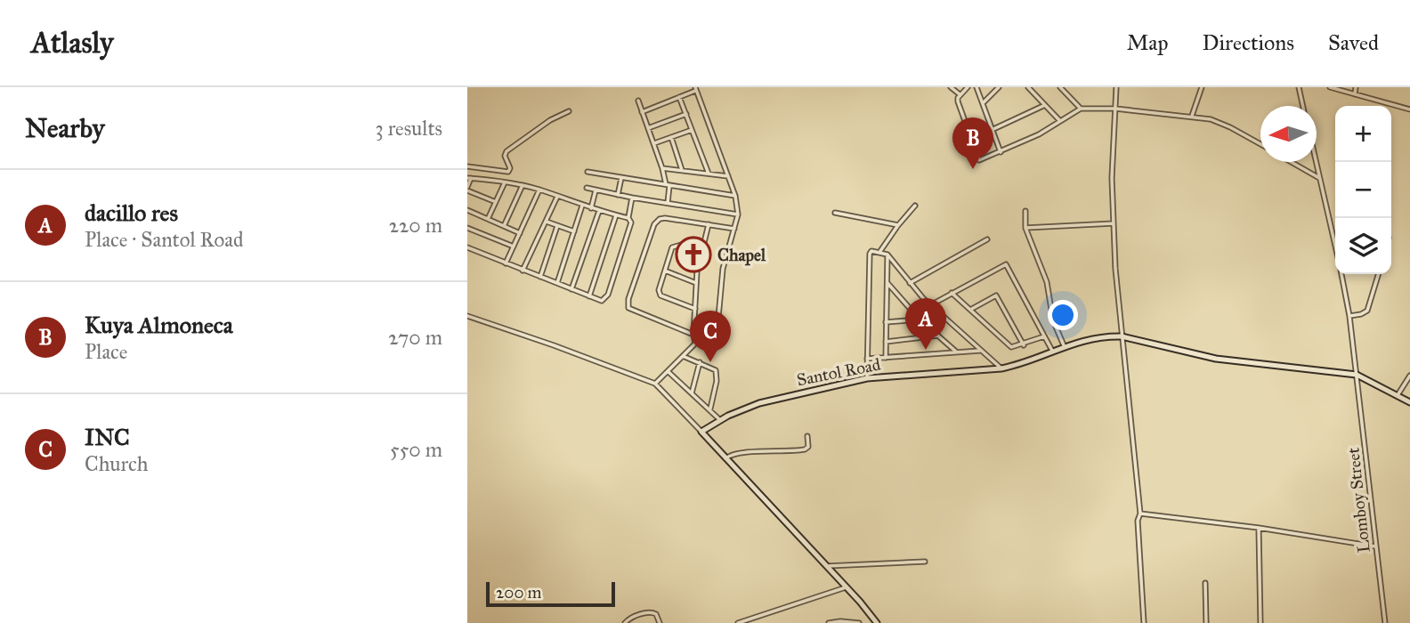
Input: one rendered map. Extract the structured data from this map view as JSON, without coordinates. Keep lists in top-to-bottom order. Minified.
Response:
{"streets":{"street":["Santol Road","Lomboy Street"]},"crossings":[["Santol Road","Lomboy Street"]],"places":{"church":["Chapel"]},"scale_bar":"200 m","north":"left","page":{"header":"Atlasly","nav":["Map","Directions","Saved"],"heading":["Nearby","3 results"],"map_buttons":["+","−"],"pins":["B","A","C"],"list":[{"mark":"A","name":"dacillo res","note":"Place · Santol Road","value":"220 m"},{"mark":"B","name":"Kuya Almoneca","note":"Place","value":"270 m"},{"mark":"C","name":"INC","note":"Church","value":"550 m"}],"scale":"200 m"}}
